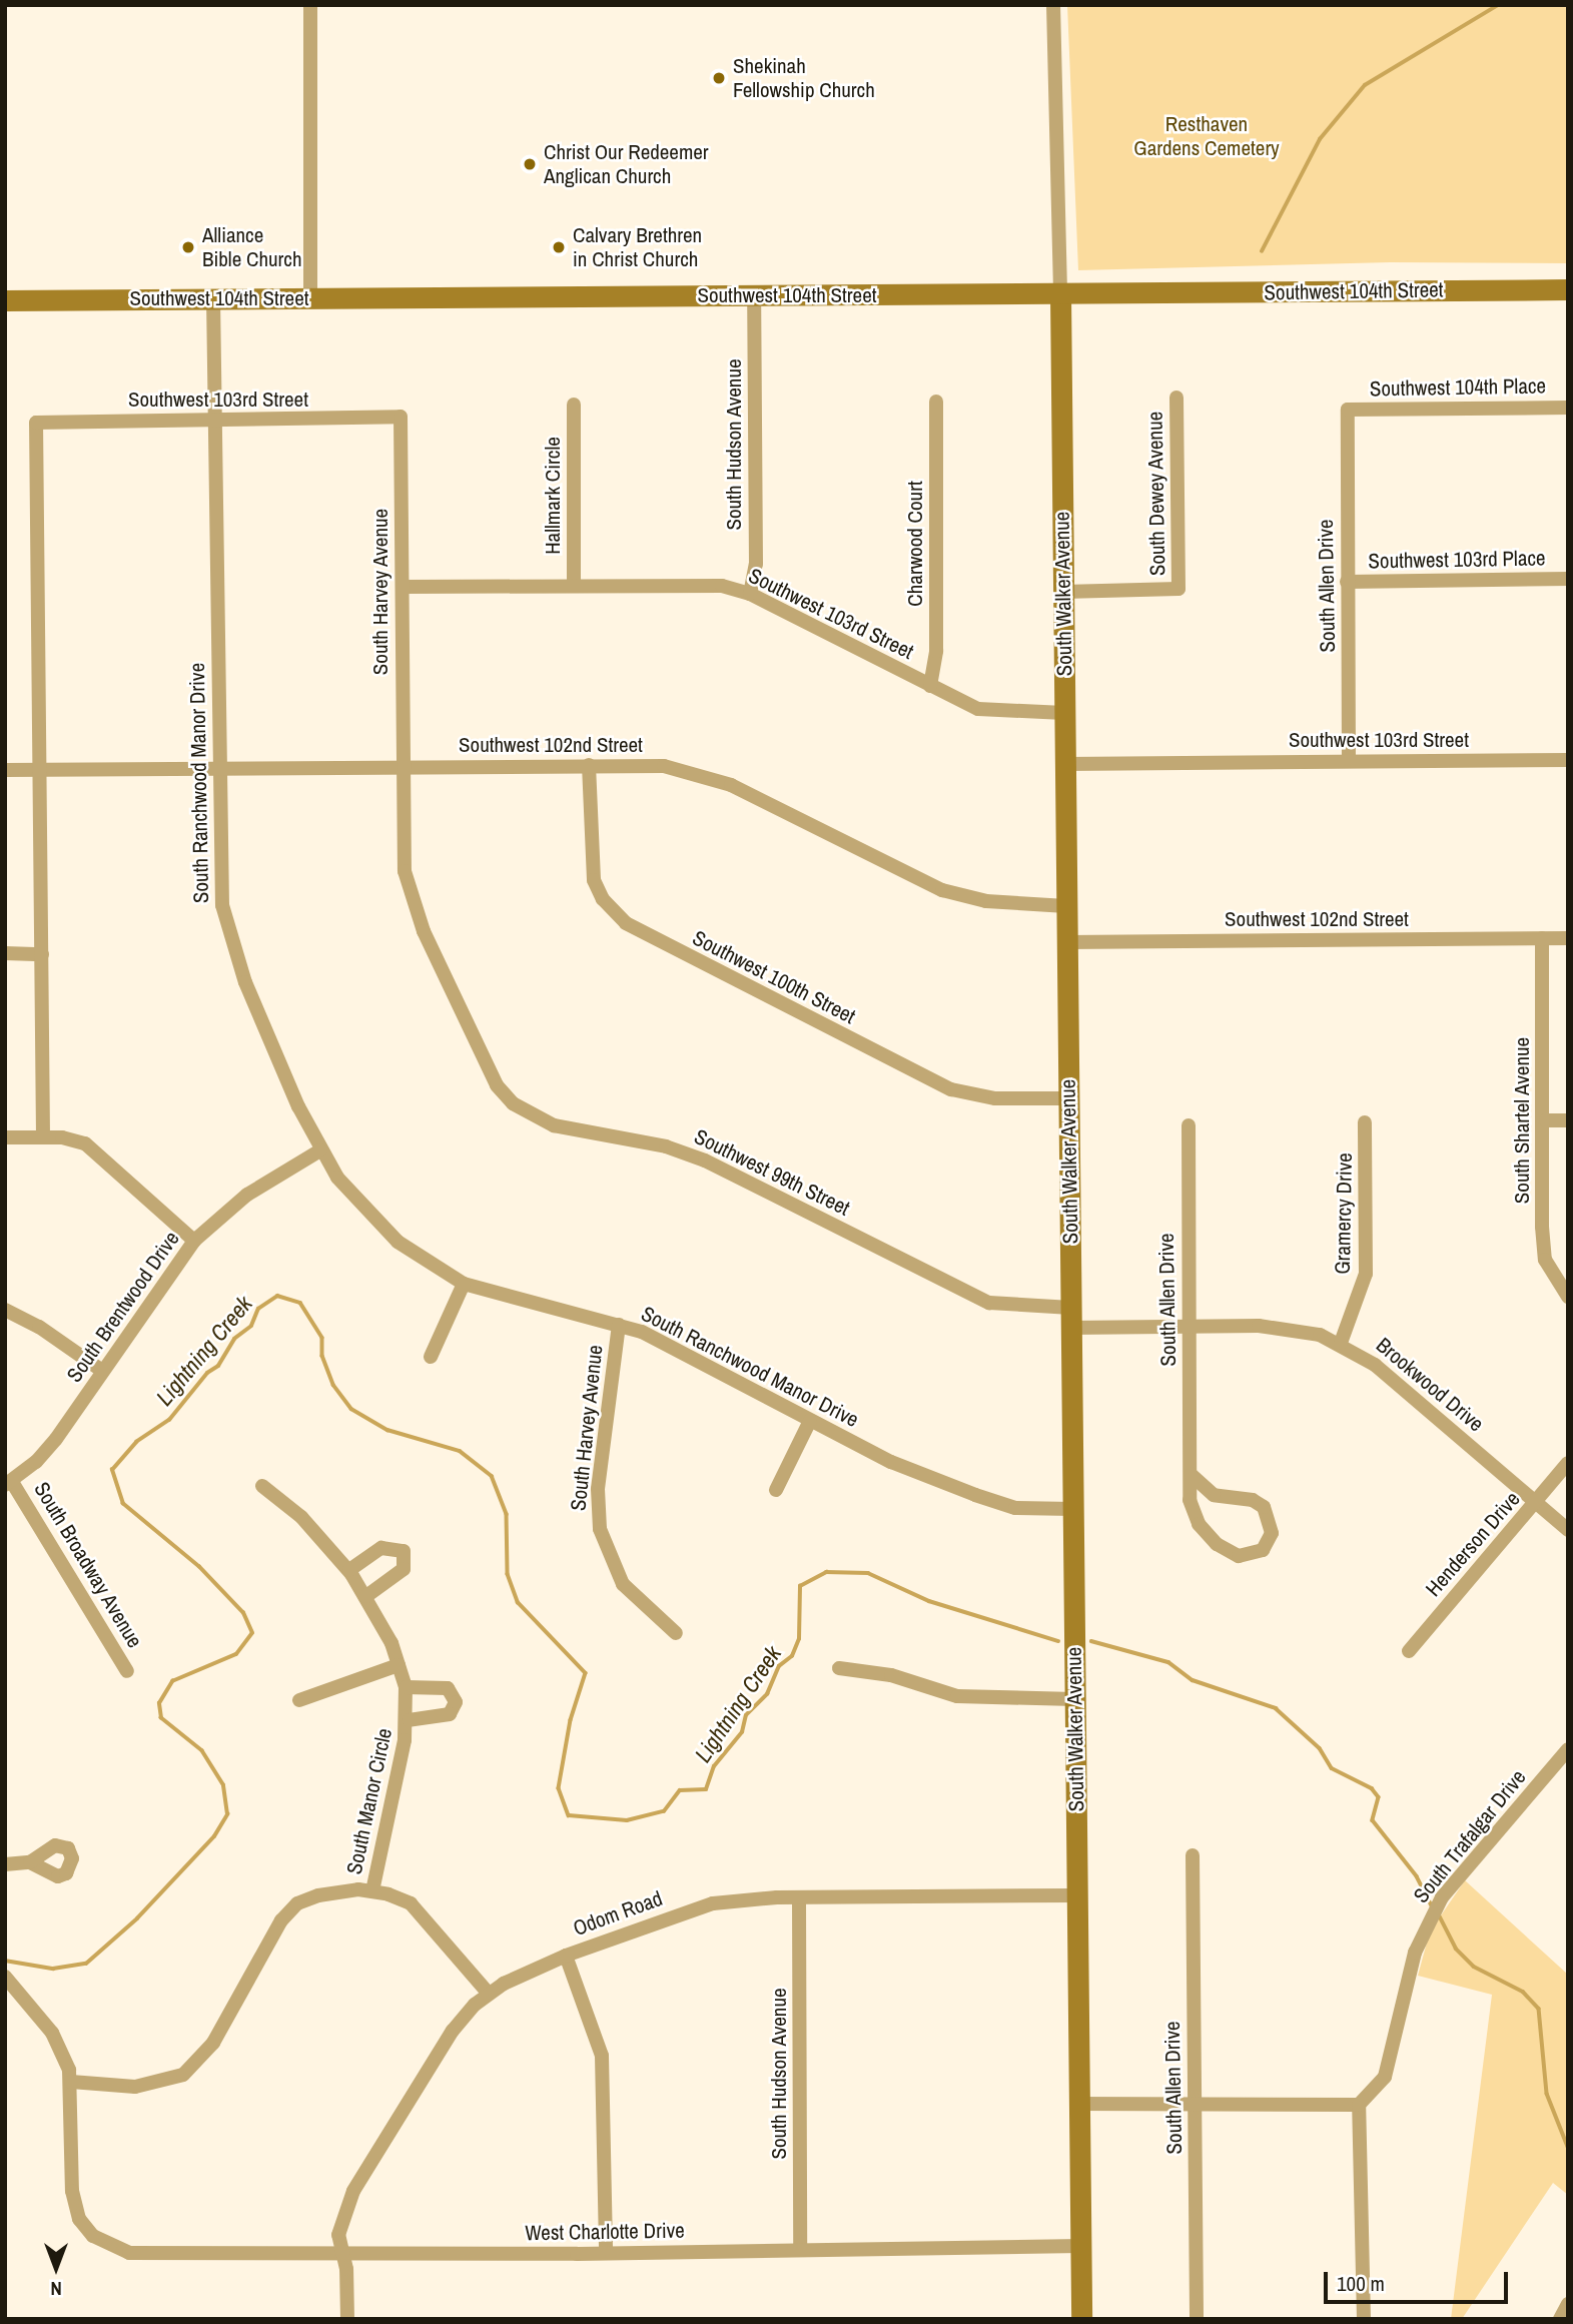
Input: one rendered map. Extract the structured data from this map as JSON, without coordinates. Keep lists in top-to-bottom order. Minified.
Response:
{"streets":{"main road":["Southwest 104th Street","South Walker Avenue"],"street":["Southwest 104th Place","Southwest 103rd Street","South Hudson Avenue","South Dewey Avenue","Hallmark Circle","Charwood Court","Southwest 103rd Place","South Allen Drive","South Harvey Avenue","Southwest 102nd Street","South Ranchwood Manor Drive","Southwest 100th Street","South Shartel Avenue","Southwest 99th Street","Gramercy Drive","South Brentwood Drive","Brookwood Drive","Henderson Drive","South Broadway Avenue","South Manor Circle","South Trafalgar Drive","Odom Road","West Charlotte Drive"]},"crossings":[["Southwest 104th Street","South Hudson Avenue"],["Southwest 104th Street","South Walker Avenue"],["Southwest 104th Street","South Ranchwood Manor Drive"],["Southwest 104th Place","South Allen Drive"],["Southwest 103rd Street","South Hudson Avenue"],["Southwest 103rd Street","Hallmark Circle"],["Southwest 103rd Street","Charwood Court"],["Southwest 103rd Street","South Allen Drive"],["Southwest 103rd Street","South Harvey Avenue"],["Southwest 103rd Street","South Walker Avenue"],["Southwest 103rd Street","Southwest 102nd Street"],["Southwest 103rd Street","South Ranchwood Manor Drive"],["South Hudson Avenue","Odom Road"],["South Hudson Avenue","West Charlotte Drive"],["South Dewey Avenue","South Walker Avenue"],["Southwest 103rd Place","South Allen Drive"],["South Allen Drive","Brookwood Drive"],["South Harvey Avenue","Southwest 102nd Street"],["South Harvey Avenue","South Ranchwood Manor Drive"],["South Harvey Avenue","Southwest 99th Street"],["South Walker Avenue","Southwest 102nd Street"],["South Walker Avenue","South Ranchwood Manor Drive"],["South Walker Avenue","Southwest 100th Street"],["South Walker Avenue","Southwest 99th Street"],["South Walker Avenue","Brookwood Drive"],["South Walker Avenue","Odom Road"],["South Walker Avenue","West Charlotte Drive"],["Southwest 102nd Street","South Ranchwood Manor Drive"],["Southwest 102nd Street","Southwest 100th Street"],["Southwest 102nd Street","South Shartel Avenue"],["Southwest 102nd Street","Southwest 99th Street"],["South Ranchwood Manor Drive","South Brentwood Drive"],["Southwest 99th Street","Brookwood Drive"],["Gramercy Drive","Brookwood Drive"],["South Brentwood Drive","South Broadway Avenue"],["Brookwood Drive","Henderson Drive"],["Odom Road","West Charlotte Drive"]],"water":["Lightning Creek"],"parks":["Resthaven Gardens Cemetery"],"places":["Shekinah Fellowship Church","Christ Our Redeemer Anglican Church","Alliance Bible Church","Calvary Brethren in Christ Church"],"scale_bar":"100 m","north":"bottom"}
